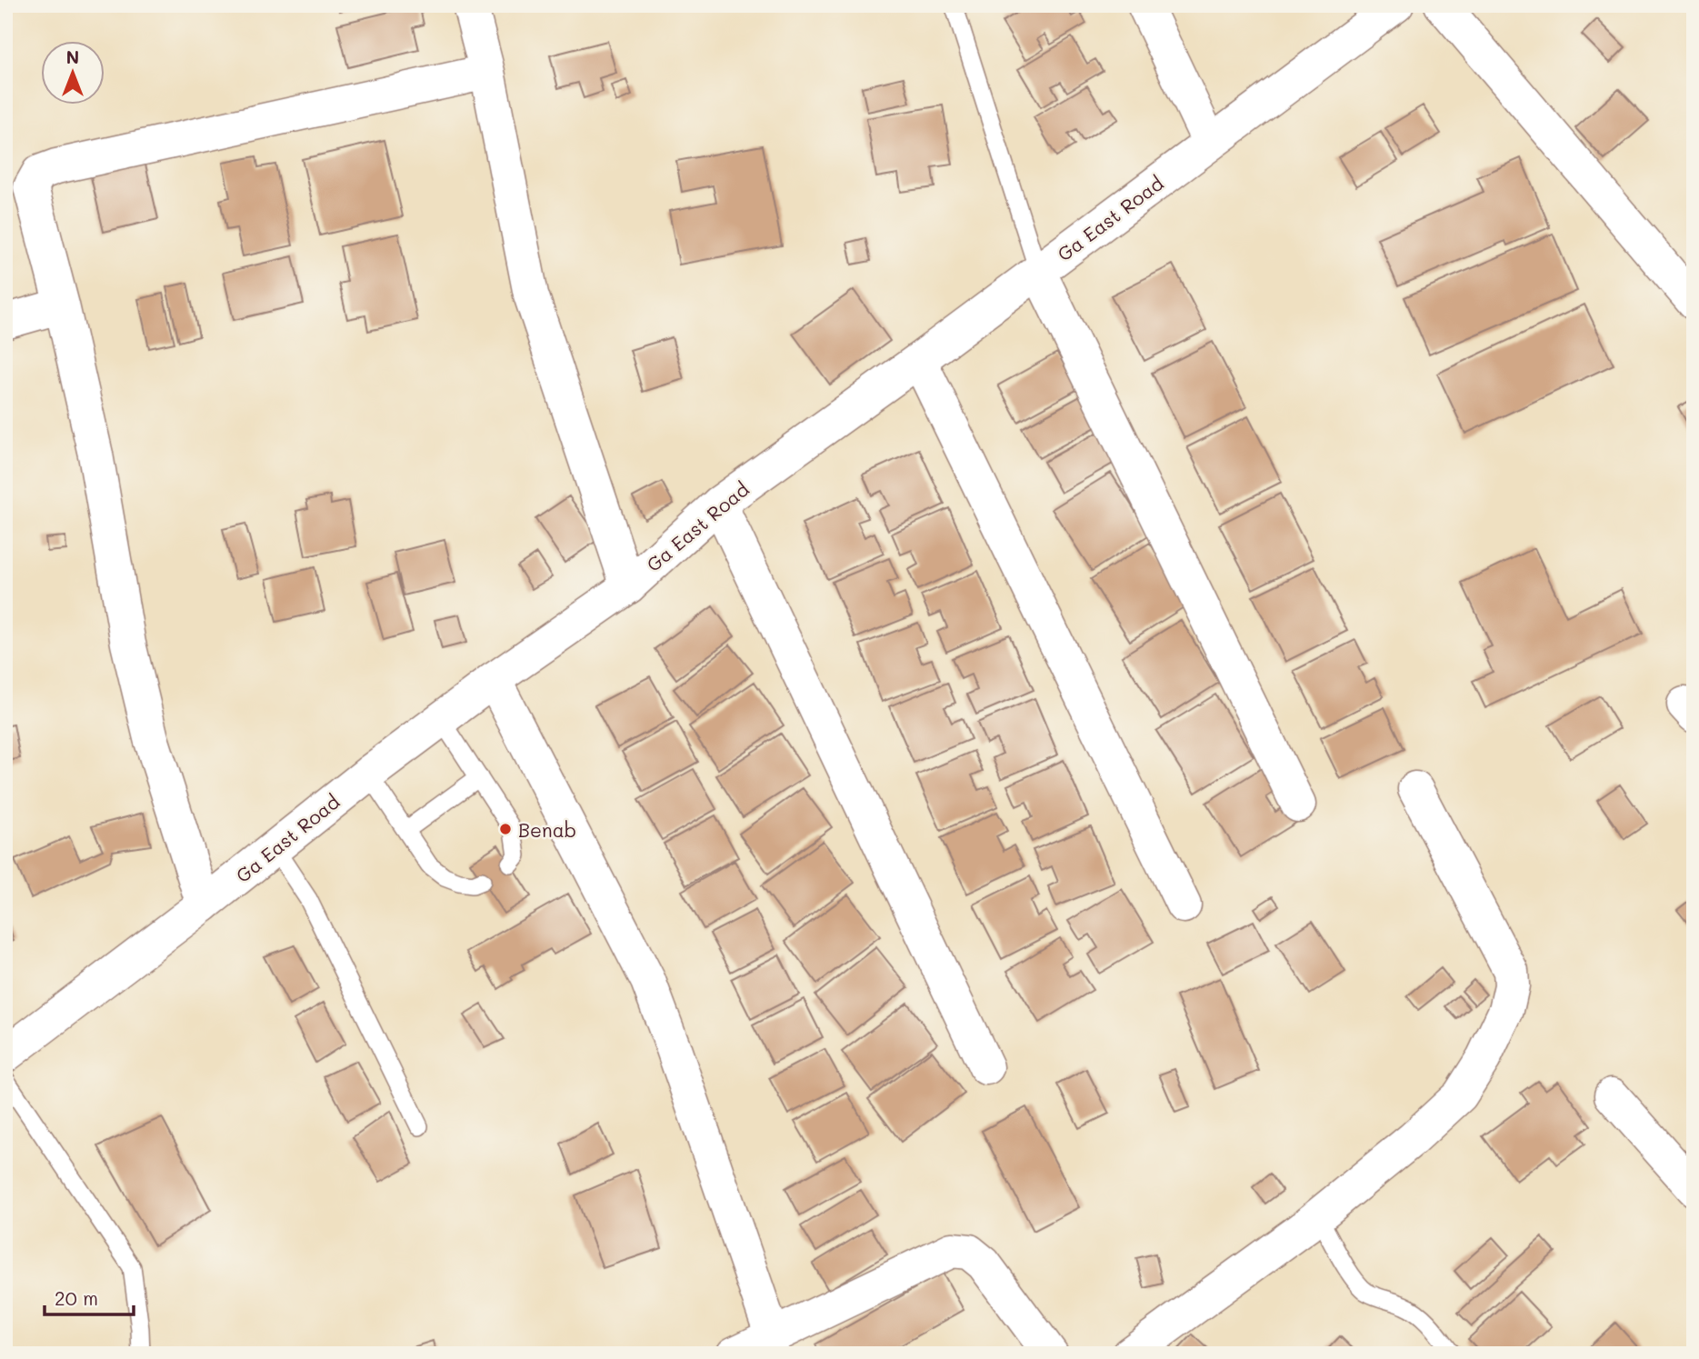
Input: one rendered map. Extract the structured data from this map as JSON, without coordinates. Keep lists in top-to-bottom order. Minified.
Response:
{"streets":{"street":["Ga East Road"]},"places":["Benab"],"scale_bar":"20 m","north":"top"}
